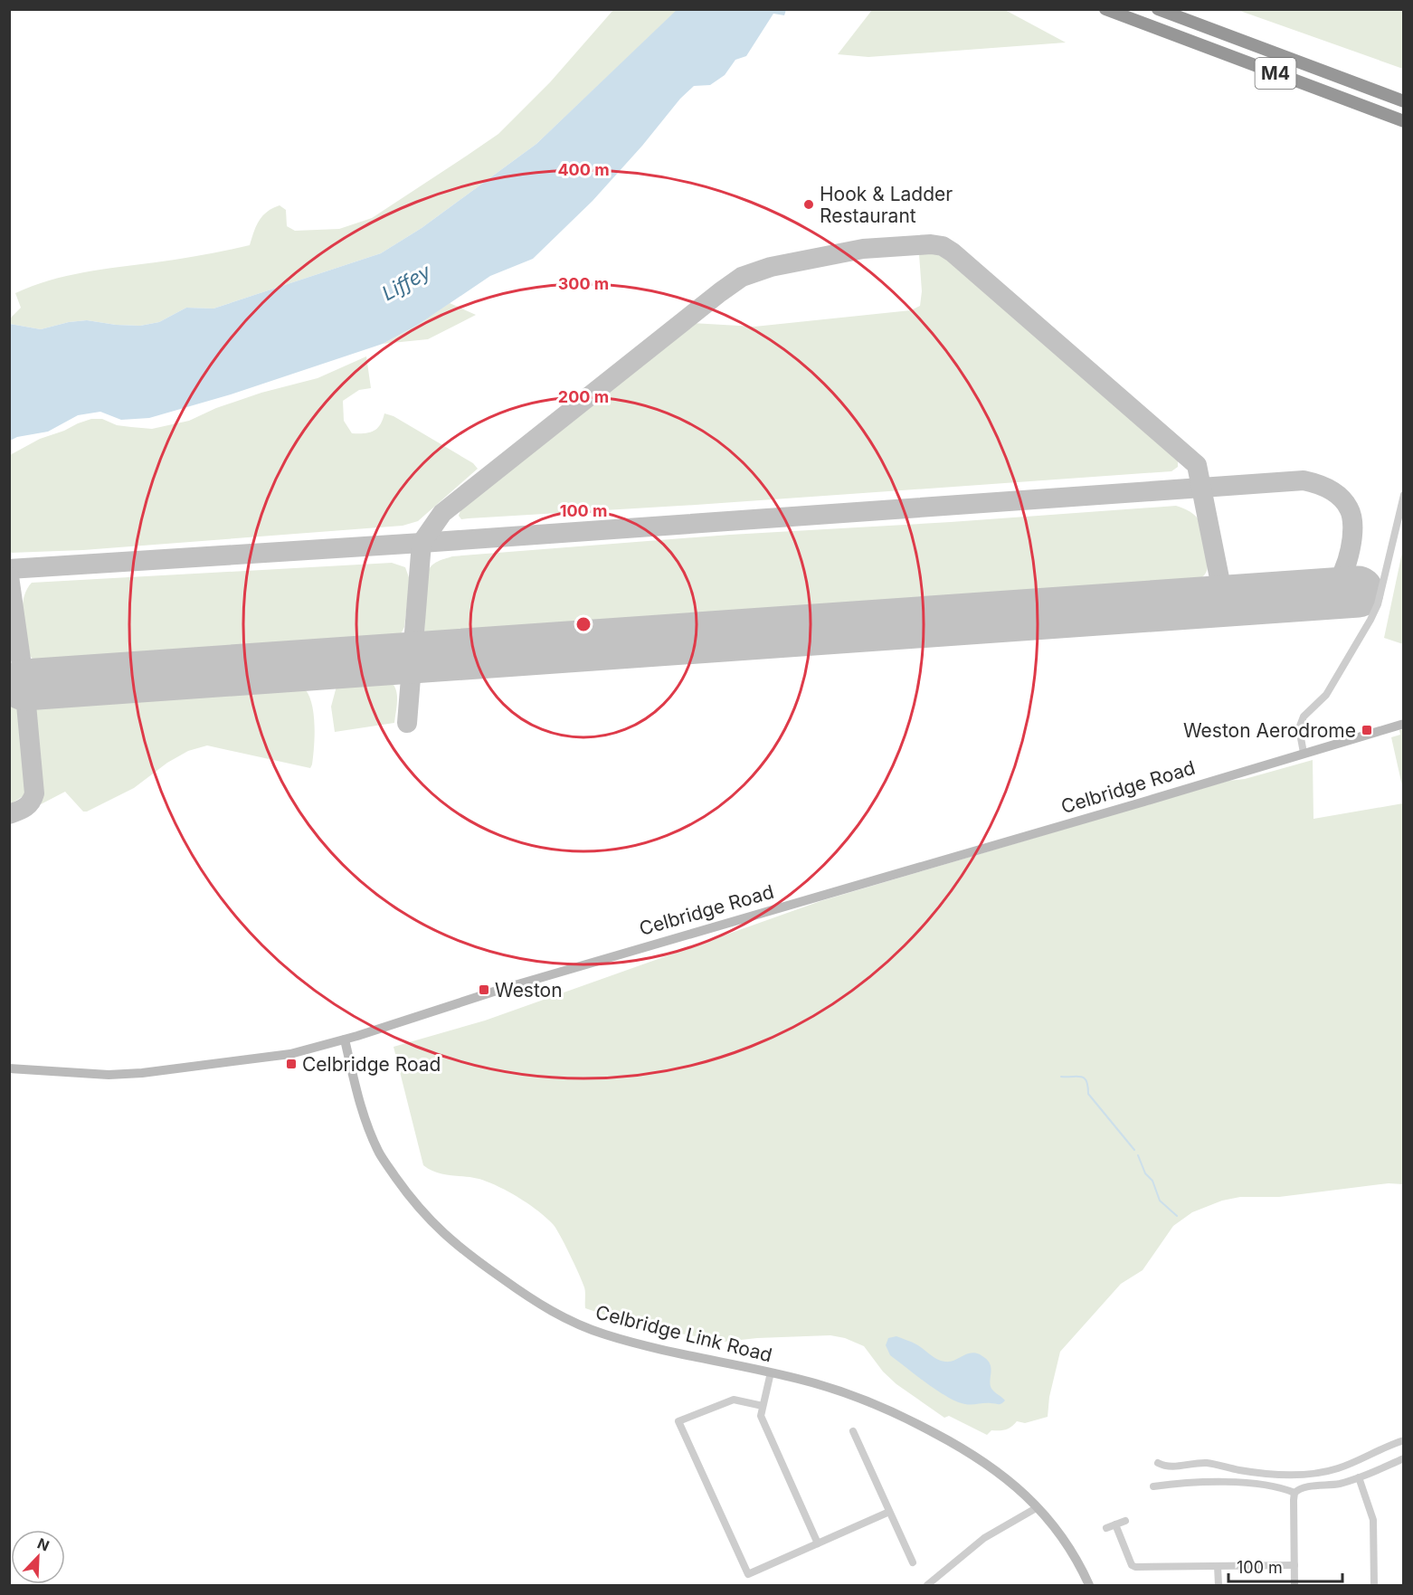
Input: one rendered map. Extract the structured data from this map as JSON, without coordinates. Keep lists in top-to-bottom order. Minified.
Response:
{"streets":{"highway":["M4"],"main road":["Celbridge Road","Celbridge Link Road"]},"crossings":[["Celbridge Road","Celbridge Link Road"]],"water":["Liffey"],"places":{"other":["Hook & Ladder Restaurant"],"transit":["Weston Aerodrome","Weston","Celbridge Road"]},"scale_bar":"100 m","north":"top right","rings":["400 m","300 m","200 m","100 m"]}
